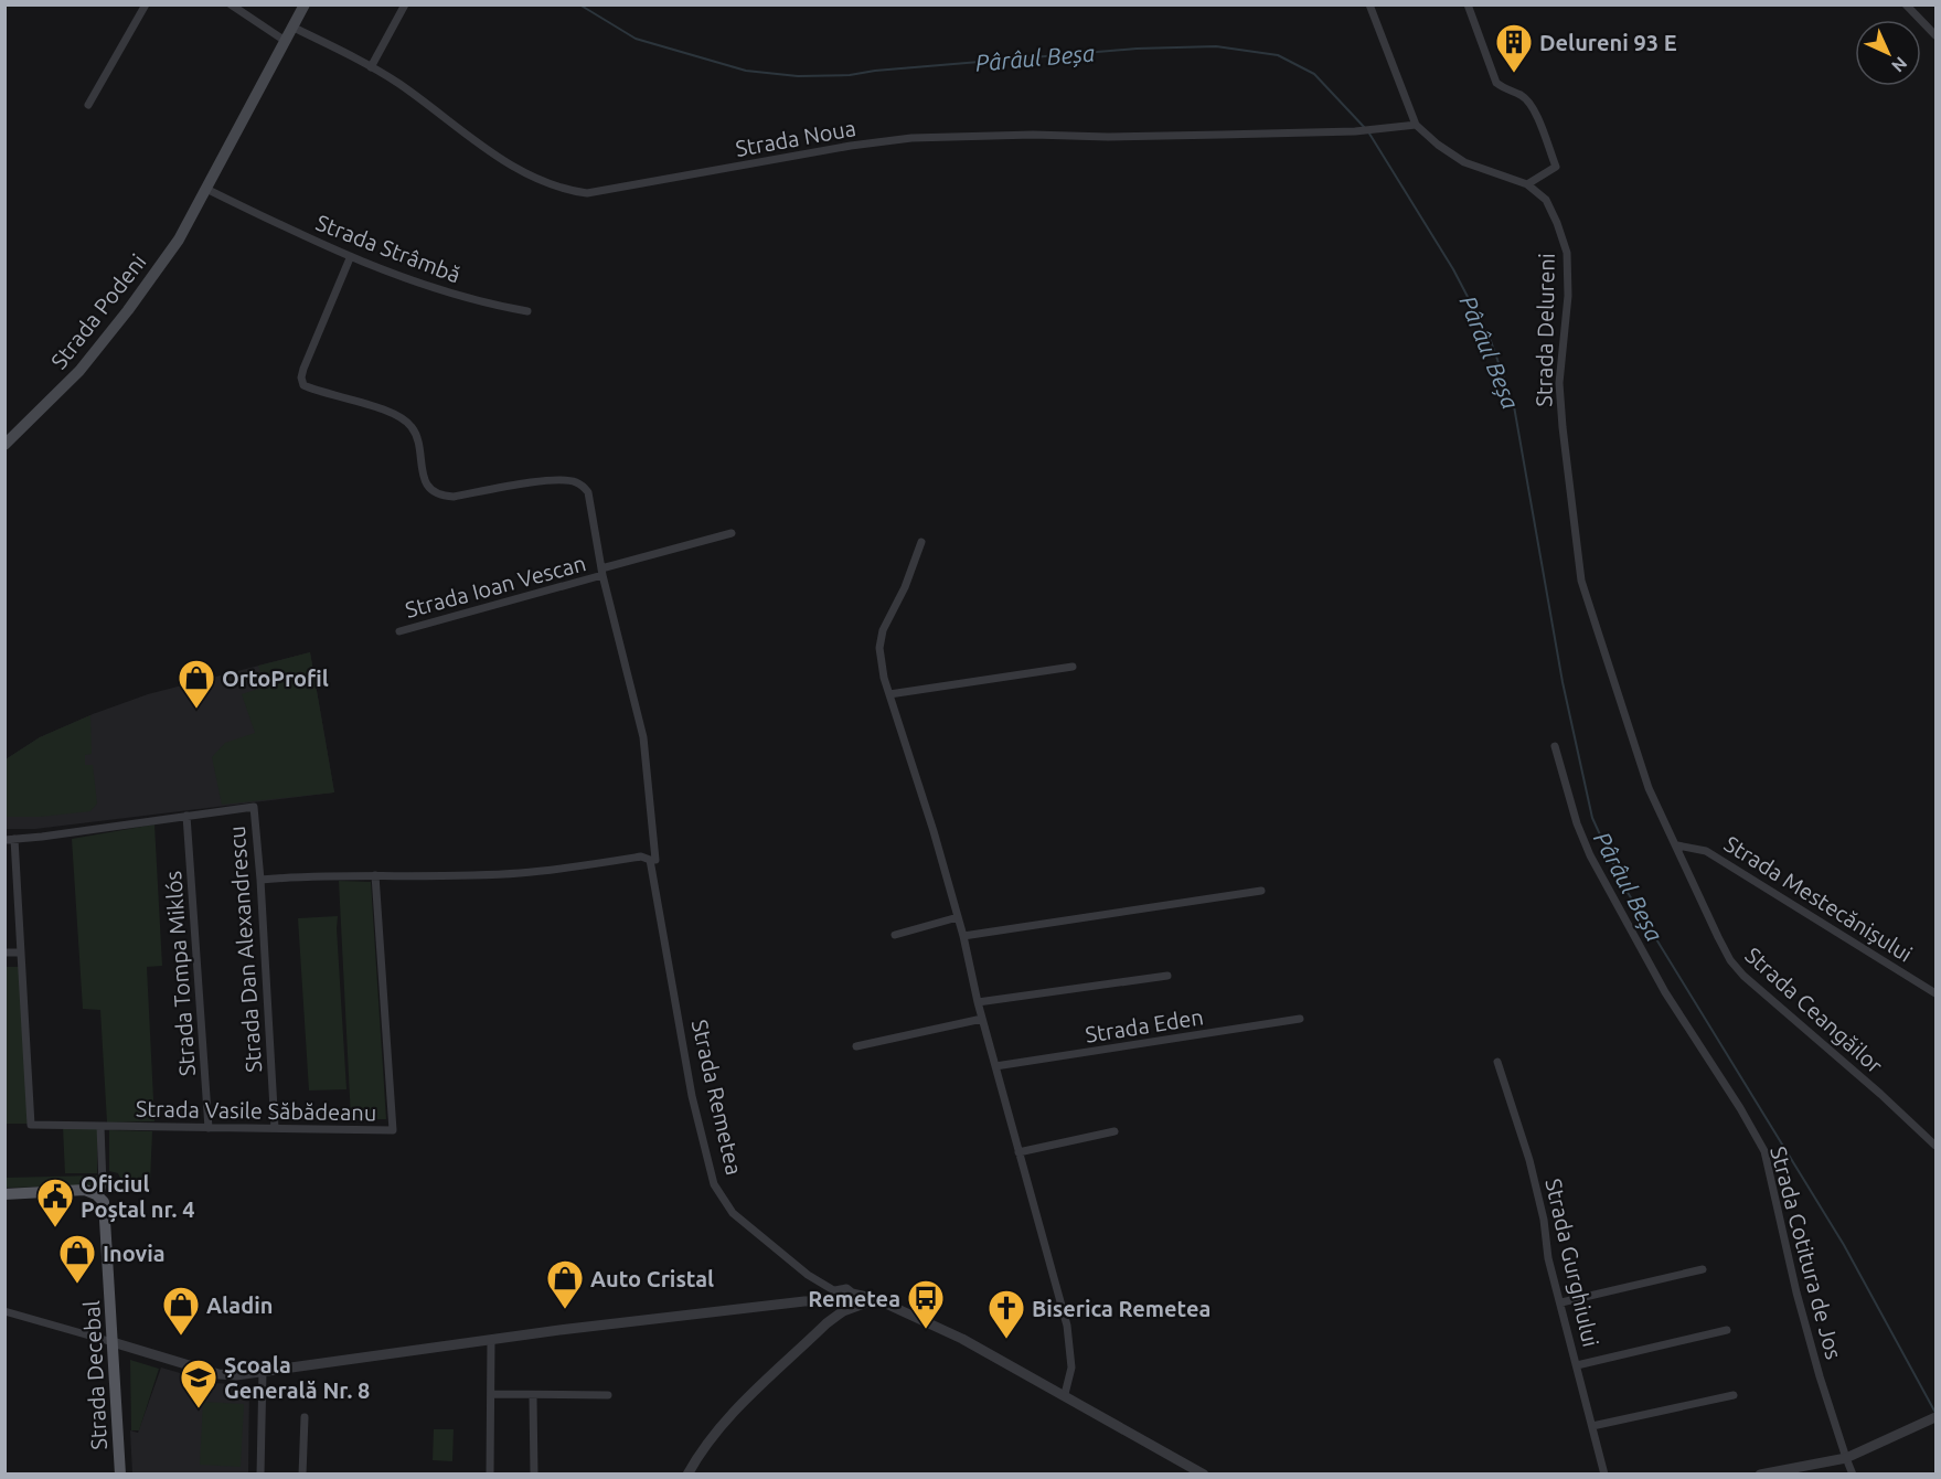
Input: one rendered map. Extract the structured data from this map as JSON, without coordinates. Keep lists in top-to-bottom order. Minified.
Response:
{"streets":{"main road":["Strada Podeni","Strada Decebal"],"street":["Strada Noua","Strada Strâmbă","Strada Delureni","Strada Ioan Vescan","Strada Mestecănișului","Strada Dan Alexandrescu","Strada Tompa Miklós","Strada Ceangăilor","Strada Eden","Strada Remetea","Strada Vasile Săbădeanu","Strada Cotitura de Jos","Strada Gurghiului"]},"crossings":[["Strada Noua","Strada Podeni"],["Strada Noua","Strada Delureni"],["Strada Strâmbă","Strada Podeni"],["Strada Strâmbă","Strada Ioan Vescan"],["Strada Delureni","Strada Mestecănișului"],["Strada Delureni","Strada Ceangăilor"],["Strada Ioan Vescan","Strada Remetea"],["Strada Mestecănișului","Strada Ceangăilor"],["Strada Dan Alexandrescu","Strada Tompa Miklós"],["Strada Dan Alexandrescu","Strada Vasile Săbădeanu"],["Strada Tompa Miklós","Strada Vasile Săbădeanu"]],"water":["Pârâul Beșa"],"places":{"building":["Delureni 93 E"],"shop":["OrtoProfil","Inovia","Auto Cristal","Aladin"],"public building":["Oficiul Poștal nr. 4"],"bus stop":["Remetea"],"church":["Biserica Remetea"],"school or university":["Școala Generală Nr. 8"]},"north":"bottom right"}
